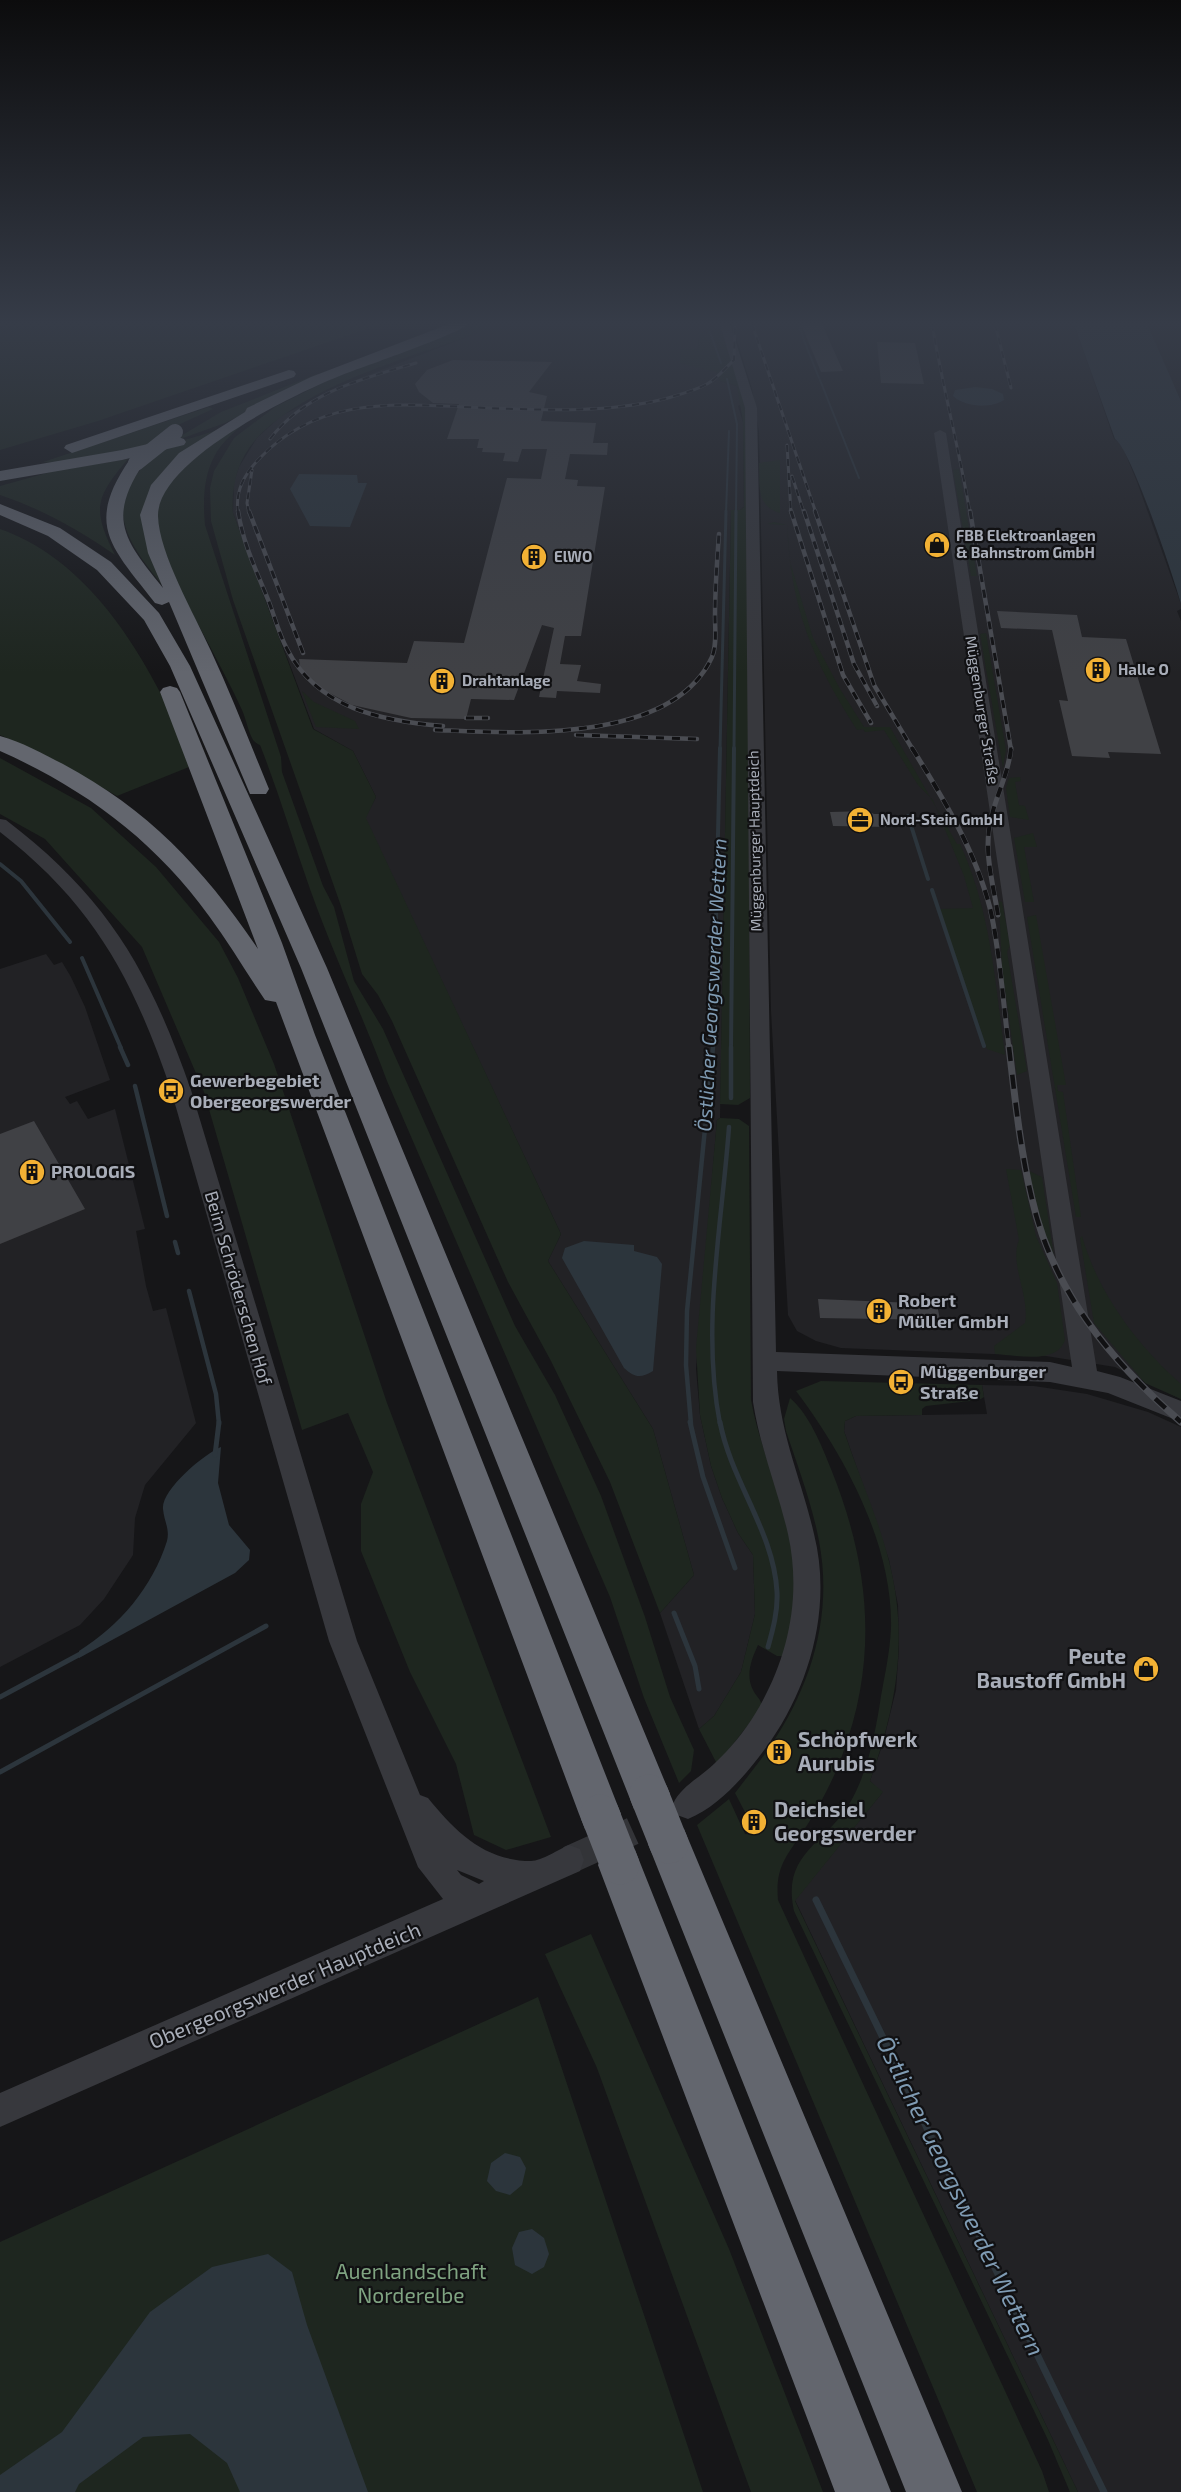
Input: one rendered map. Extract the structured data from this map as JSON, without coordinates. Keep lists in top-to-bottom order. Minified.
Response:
{"streets":{"street":["Müggenburger Straße","Müggenburger Hauptdeich","Beim Schröderschen Hof","Obergeorgswerder Hauptdeich"]},"crossings":[["Beim Schröderschen Hof","Obergeorgswerder Hauptdeich"]],"water":["Östlicher Georgswerder Wettern"],"parks":["Auenlandschaft Norderelbe"],"places":{"shop":["FBB Elektroanlagen & Bahnstrom GmbH","Peute Baustoff GmbH"],"building":["ElWO","Halle O","Drahtanlage","PROLOGIS","Robert Müller GmbH","Schöpfwerk Aurubis","Deichsiel Georgswerder"],"office":["Nord-Stein GmbH"],"bus stop":["Gewerbegebiet Obergeorgswerder","Müggenburger Straße"]}}
